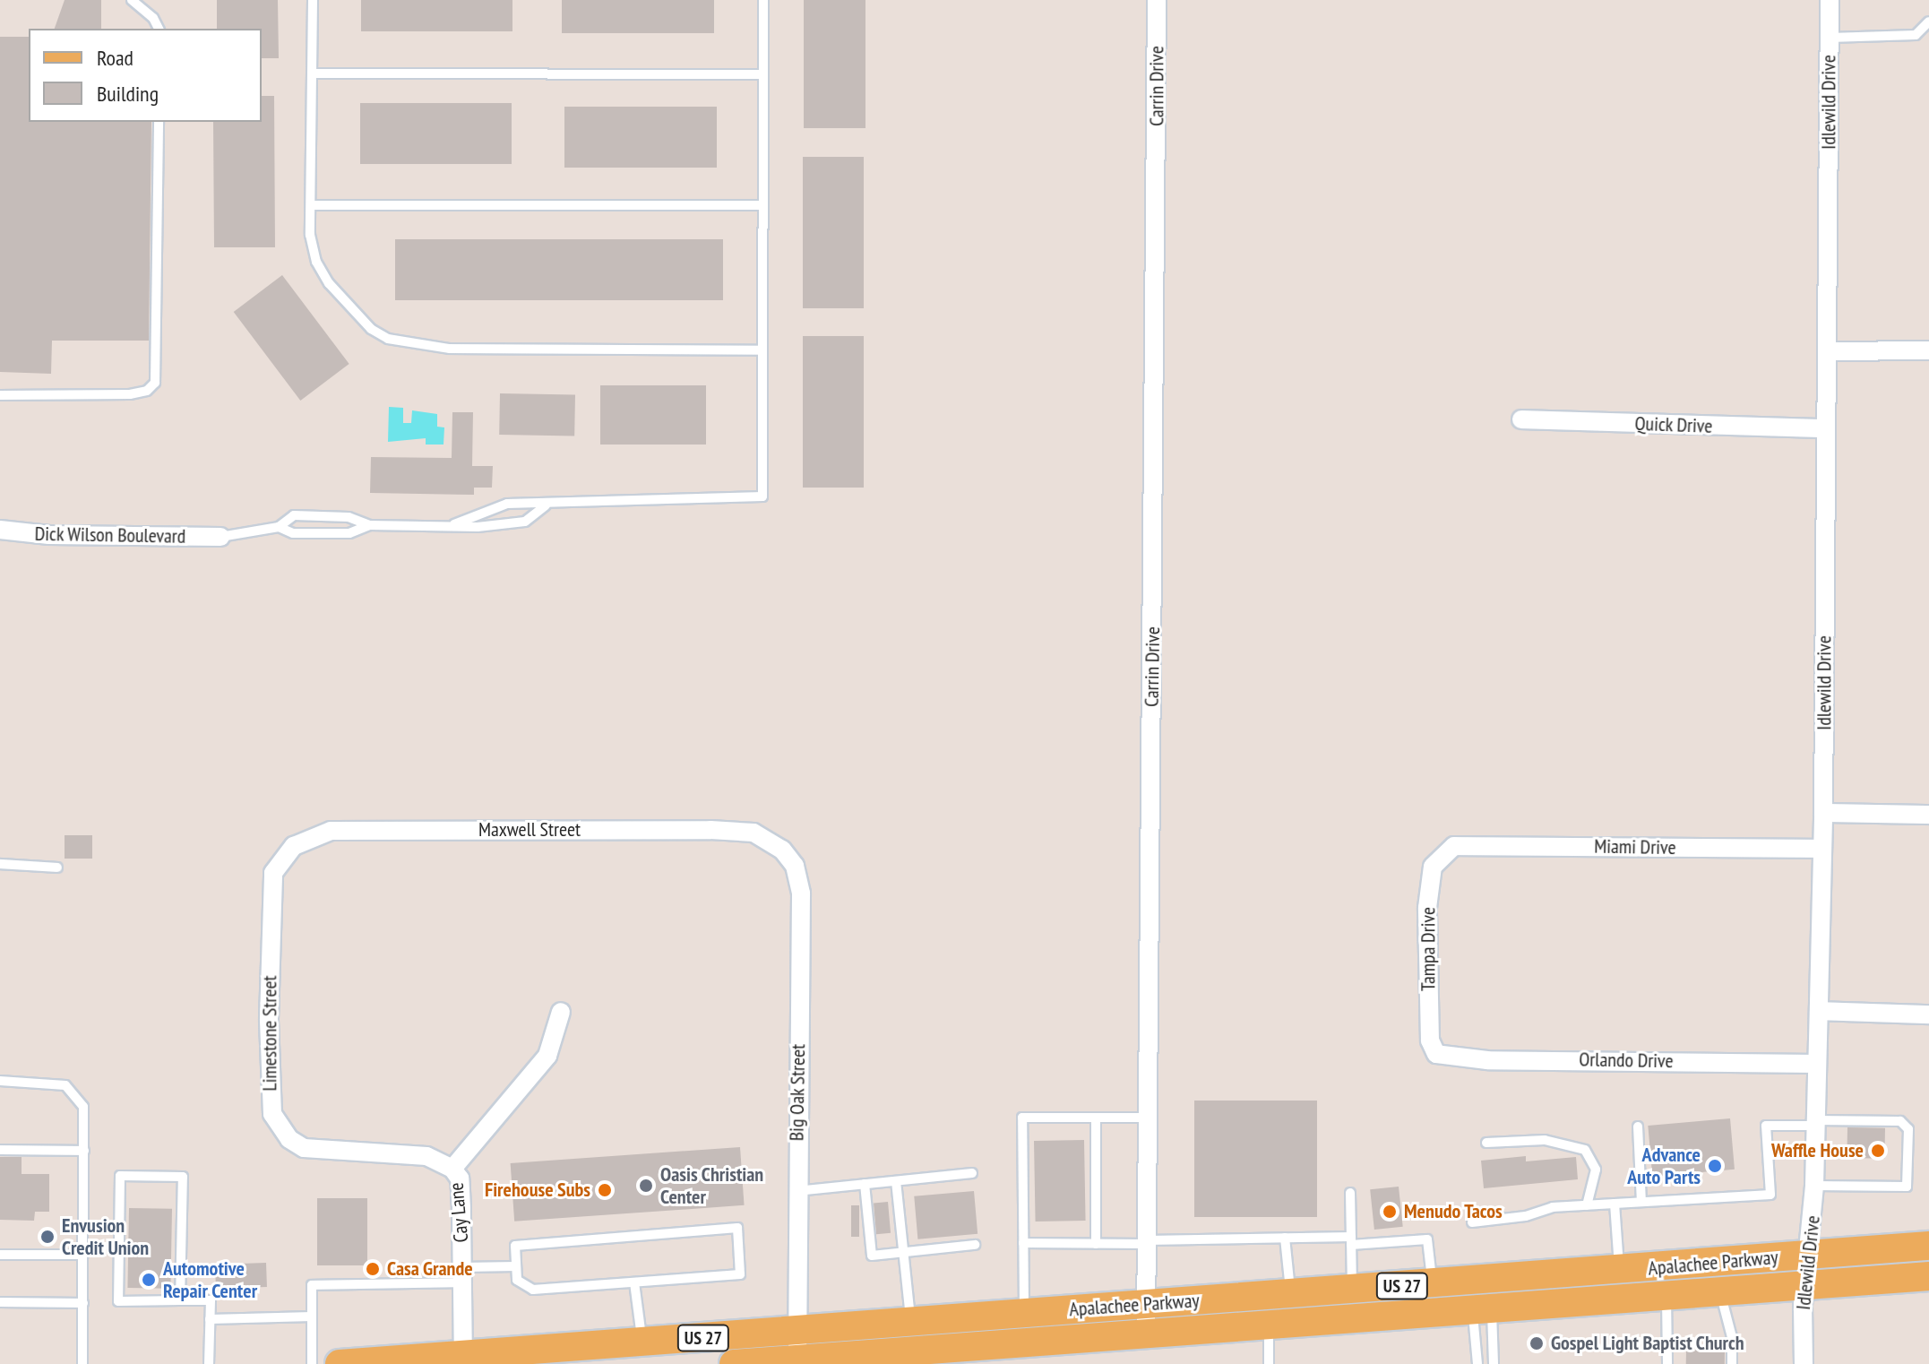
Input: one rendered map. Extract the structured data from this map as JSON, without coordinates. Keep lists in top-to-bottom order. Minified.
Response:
{"streets":{"main road":["Apalachee Parkway","US 27"],"street":["Carrin Drive","Idlewild Drive","Quick Drive","Dick Wilson Boulevard","Maxwell Street","Miami Drive","Tampa Drive","Limestone Street","Orlando Drive","Big Oak Street","Cay Lane"]},"crossings":[["Carrin Drive","Apalachee Parkway"],["Idlewild Drive","Quick Drive"],["Idlewild Drive","Miami Drive"],["Idlewild Drive","Orlando Drive"],["Idlewild Drive","Apalachee Parkway"],["Maxwell Street","Limestone Street"],["Maxwell Street","Big Oak Street"],["Miami Drive","Tampa Drive"],["Tampa Drive","Orlando Drive"],["Limestone Street","Cay Lane"],["Big Oak Street","Apalachee Parkway"],["Cay Lane","Apalachee Parkway"]],"places":["Waffle House","Advance Auto Parts","Oasis Christian Center","Firehouse Subs","Menudo Tacos","Envusion Credit Union","Casa Grande","Automotive Repair Center","Gospel Light Baptist Church"],"legend":["Road","Building"]}
